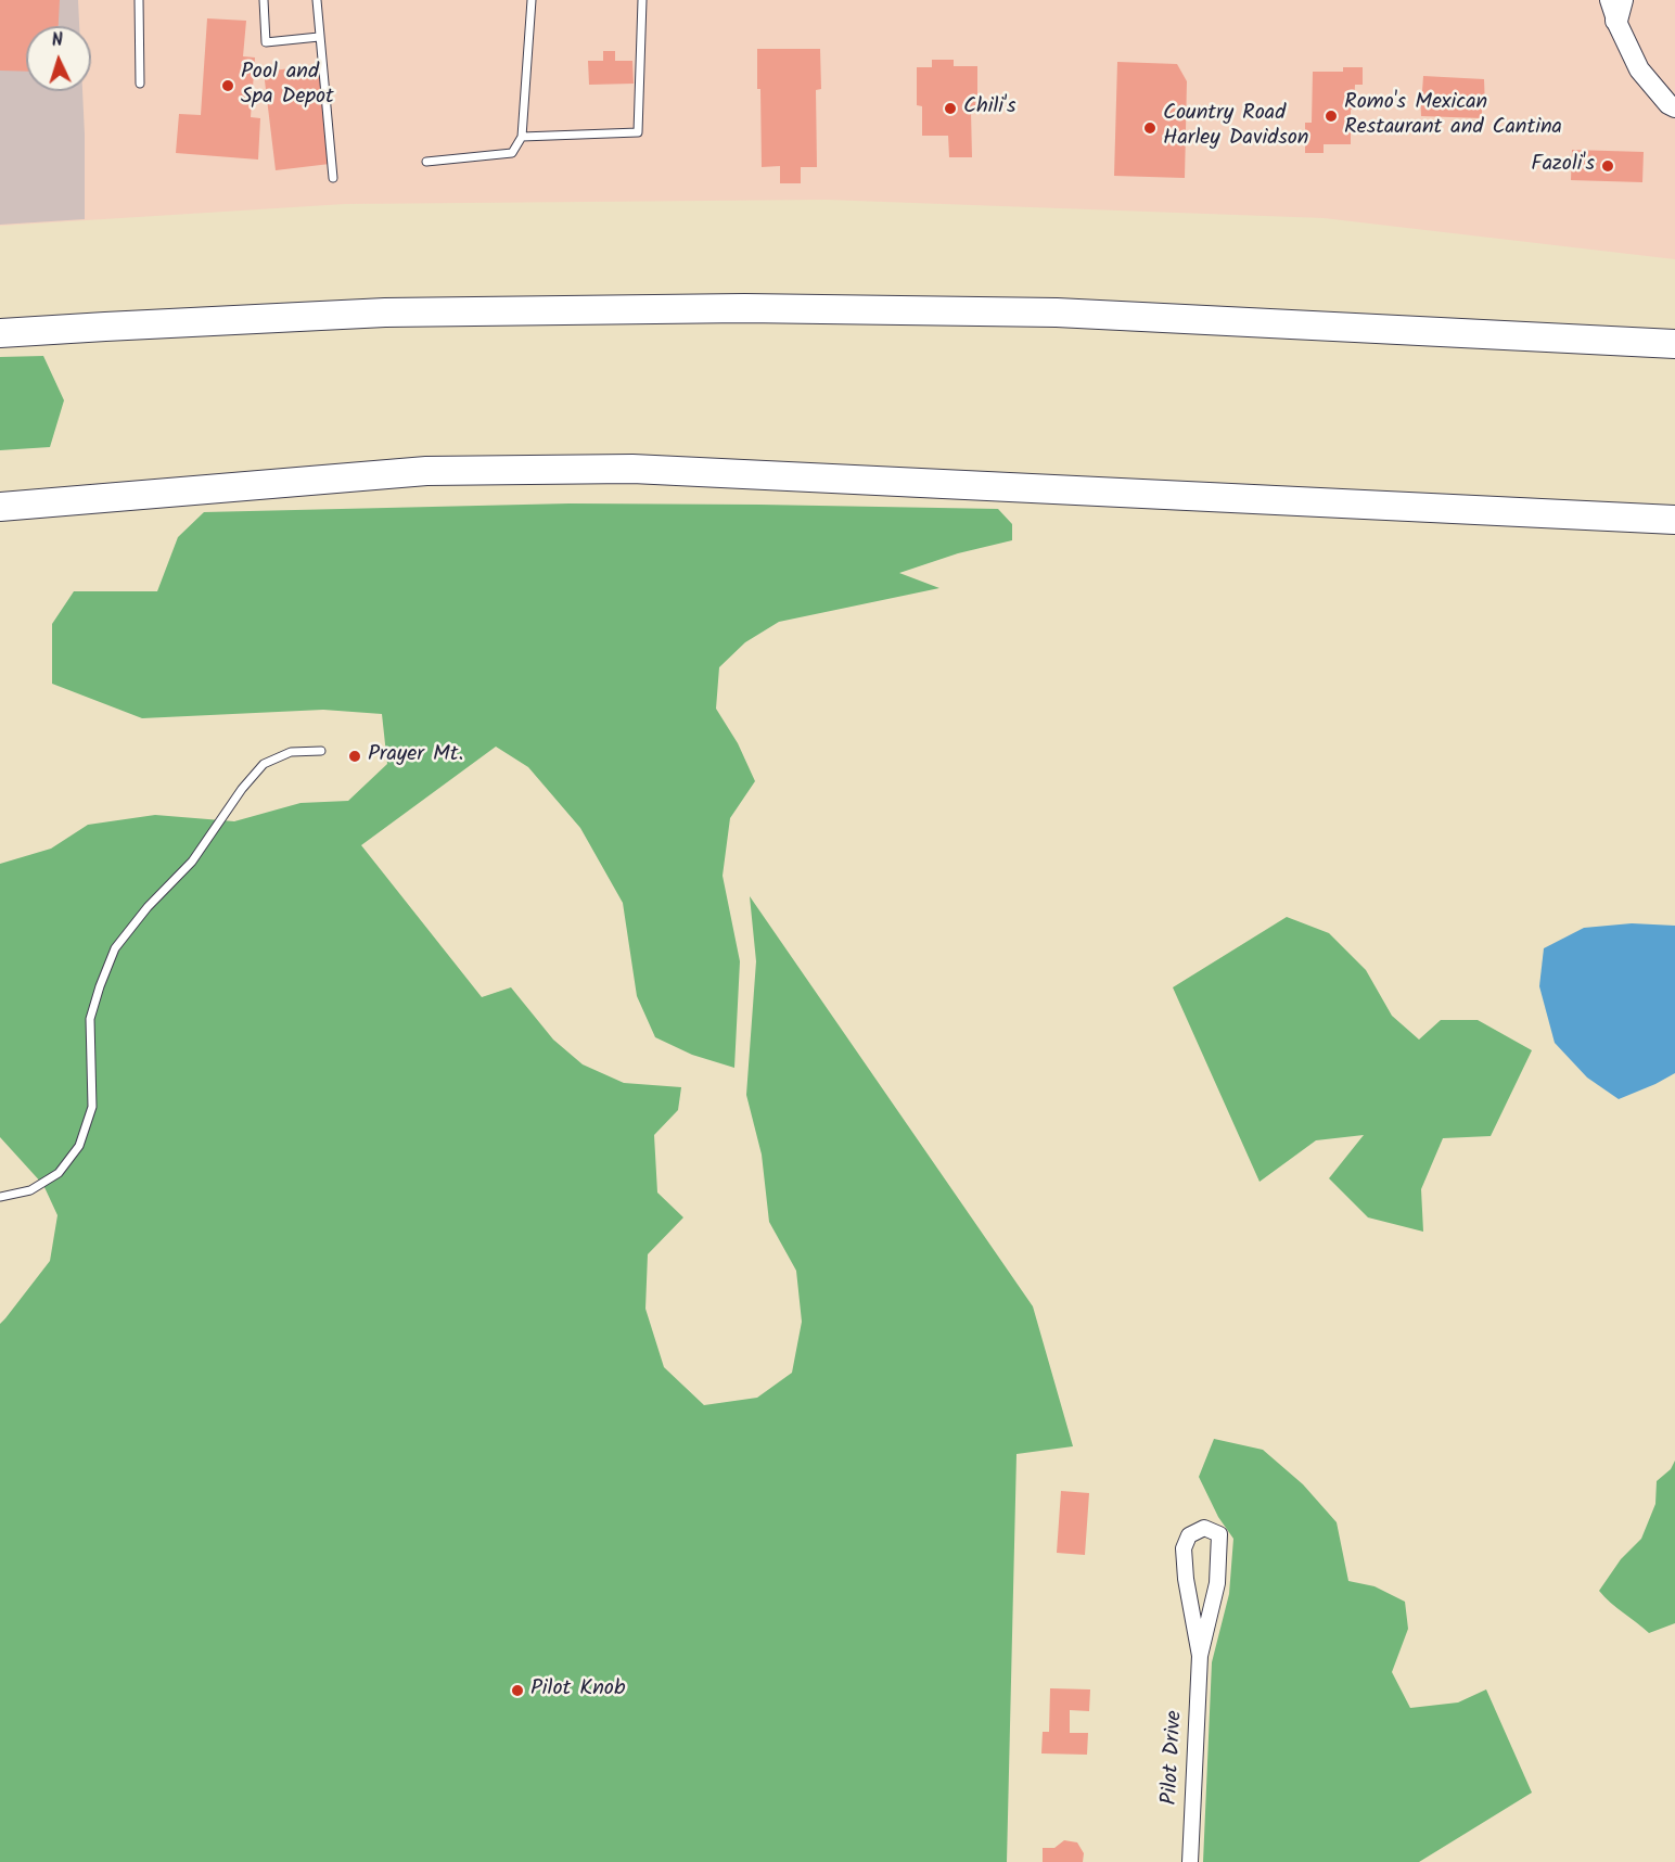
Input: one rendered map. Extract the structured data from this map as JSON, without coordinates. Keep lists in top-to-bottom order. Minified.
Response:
{"streets":{"street":["Pilot Drive"]},"places":["Pool and Spa Depot","Chili's","Romo's Mexican Restaurant and Cantina","Country Road Harley Davidson","Fazoli's","Prayer Mt.","Pilot Knob"],"north":"top"}
